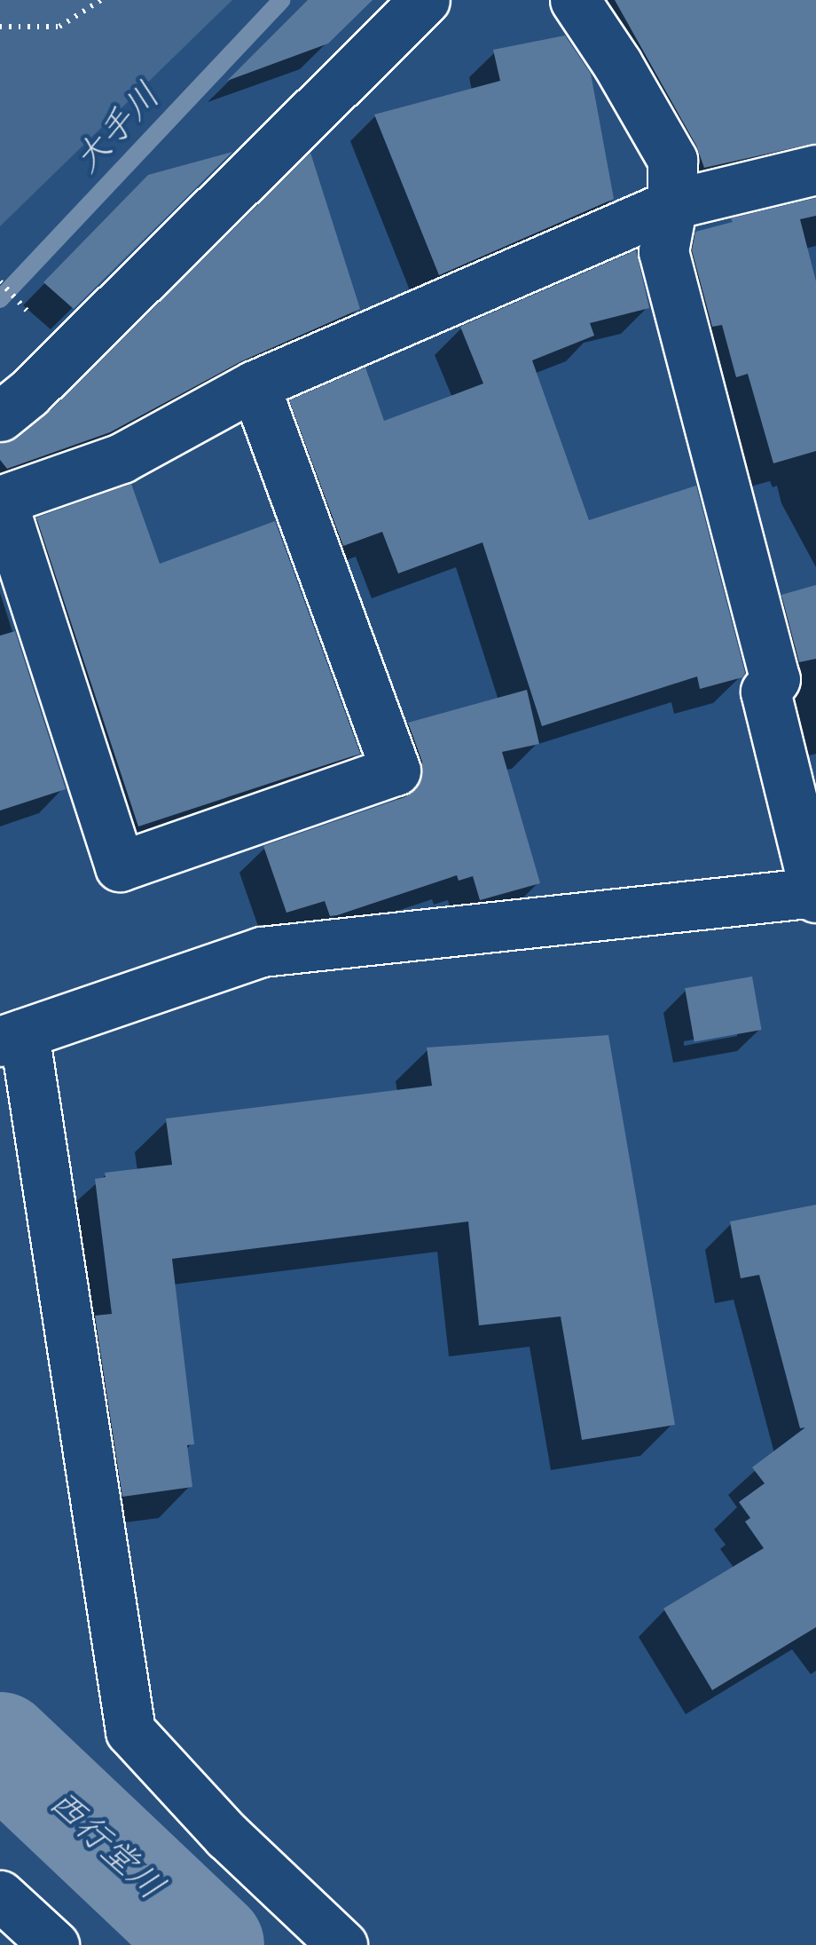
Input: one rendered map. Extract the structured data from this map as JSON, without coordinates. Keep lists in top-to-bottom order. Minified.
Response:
{"water":["大手川","西行堂川"]}
